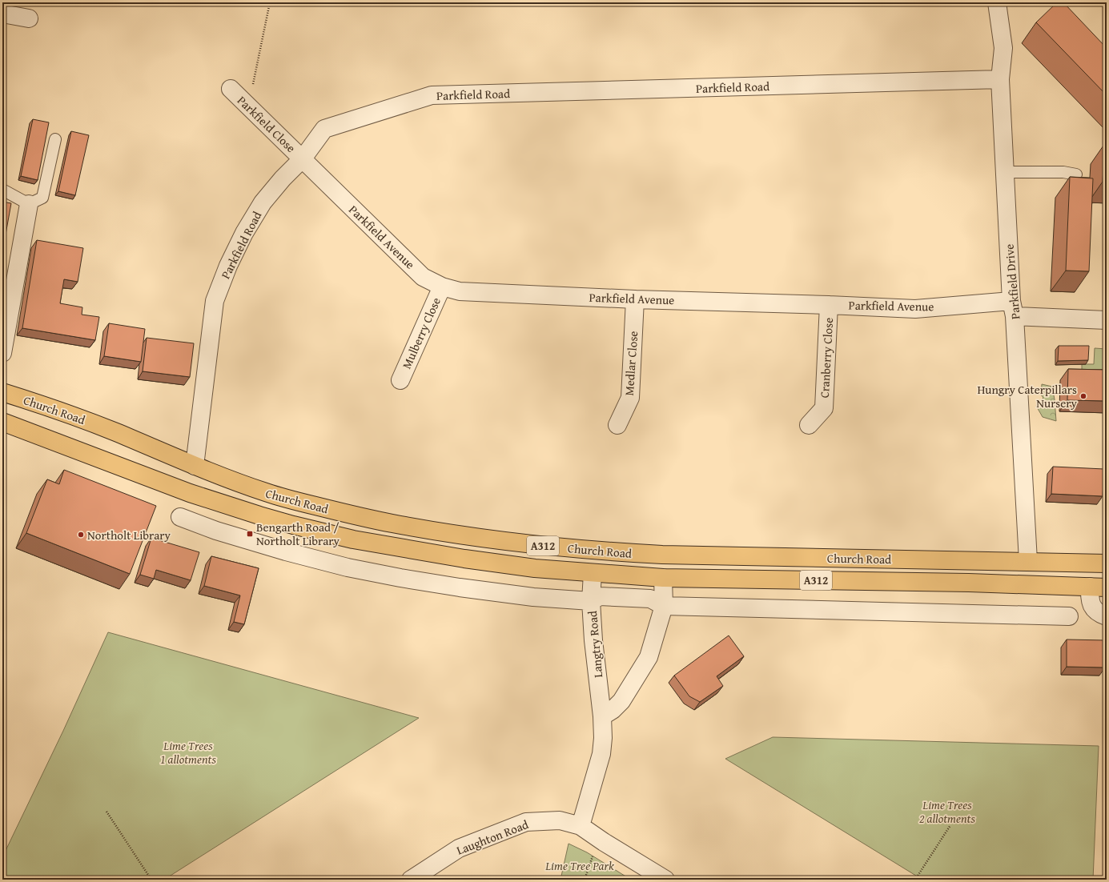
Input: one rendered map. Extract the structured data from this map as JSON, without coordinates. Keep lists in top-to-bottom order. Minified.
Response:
{"streets":{"highway":["Church Road","A312"],"street":["Parkfield Road","Parkfield Close","Parkfield Avenue","Parkfield Drive","Mulberry Close","Cranberry Close","Medlar Close","Langtry Road","Laughton Road"]},"crossings":[["Parkfield Road","Parkfield Close"],["Parkfield Road","Parkfield Avenue"],["Parkfield Road","Parkfield Drive"],["Parkfield Road","Church Road"],["Parkfield Close","Parkfield Avenue"],["Parkfield Avenue","Parkfield Drive"],["Parkfield Avenue","Mulberry Close"],["Parkfield Avenue","Cranberry Close"],["Parkfield Avenue","Medlar Close"],["Parkfield Drive","Church Road"],["Church Road","Langtry Road"],["Langtry Road","Laughton Road"]],"parks":["Lime Trees 1 allotments","Lime Trees 2 allotments","Lime Tree Park"],"places":{"other":["Hungry Caterpillars Nursery","Northolt Library"],"transit":["Bengarth Road / Northolt Library"]}}
